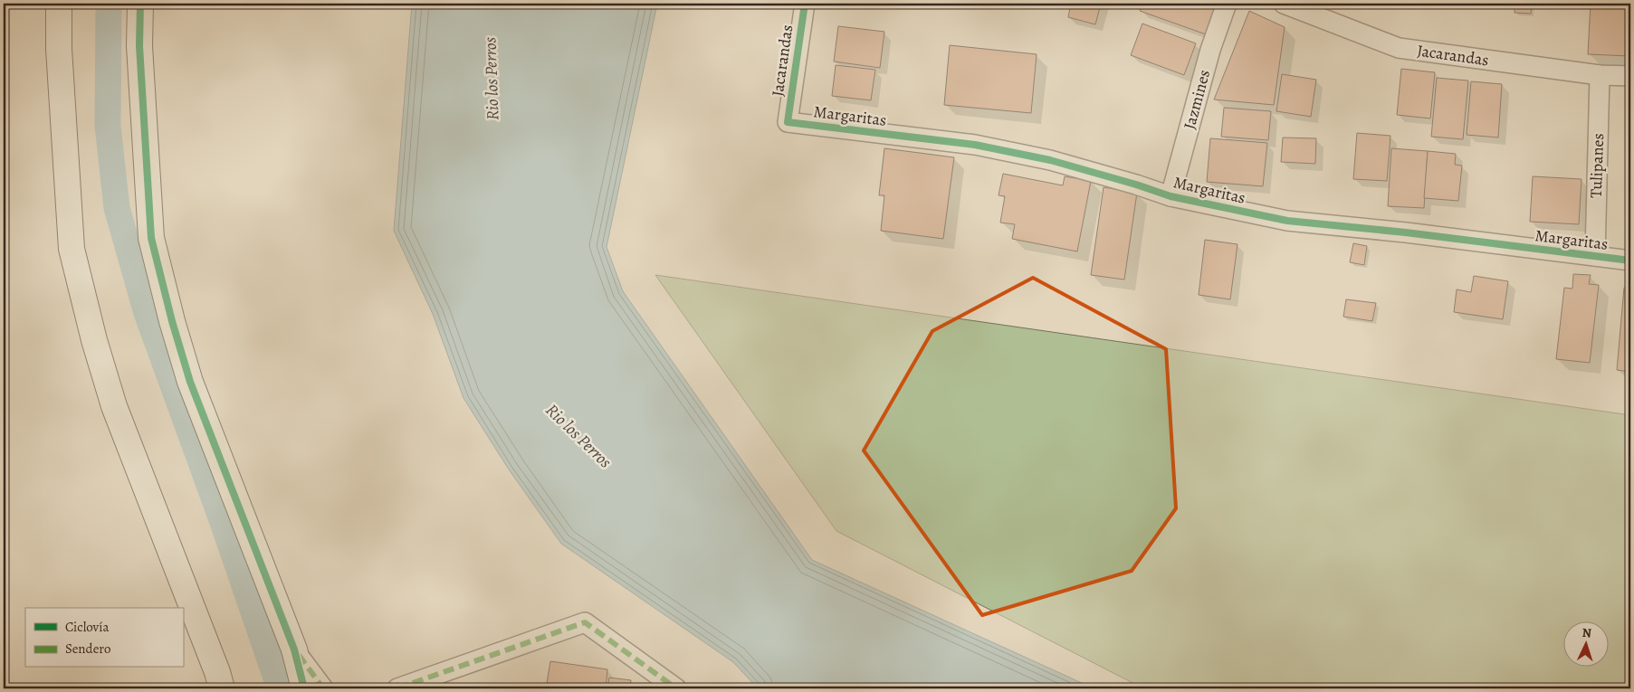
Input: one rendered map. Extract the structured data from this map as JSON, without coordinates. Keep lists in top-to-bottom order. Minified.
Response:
{"streets":{"street":["Jacarandas","Jazmines","Margaritas","Tulipanes"]},"crossings":[["Jacarandas","Margaritas"],["Jacarandas","Tulipanes"],["Jazmines","Margaritas"],["Margaritas","Tulipanes"]],"water":["Rio los Perros"],"legend":["Ciclovía","Sendero"],"north":"top"}
